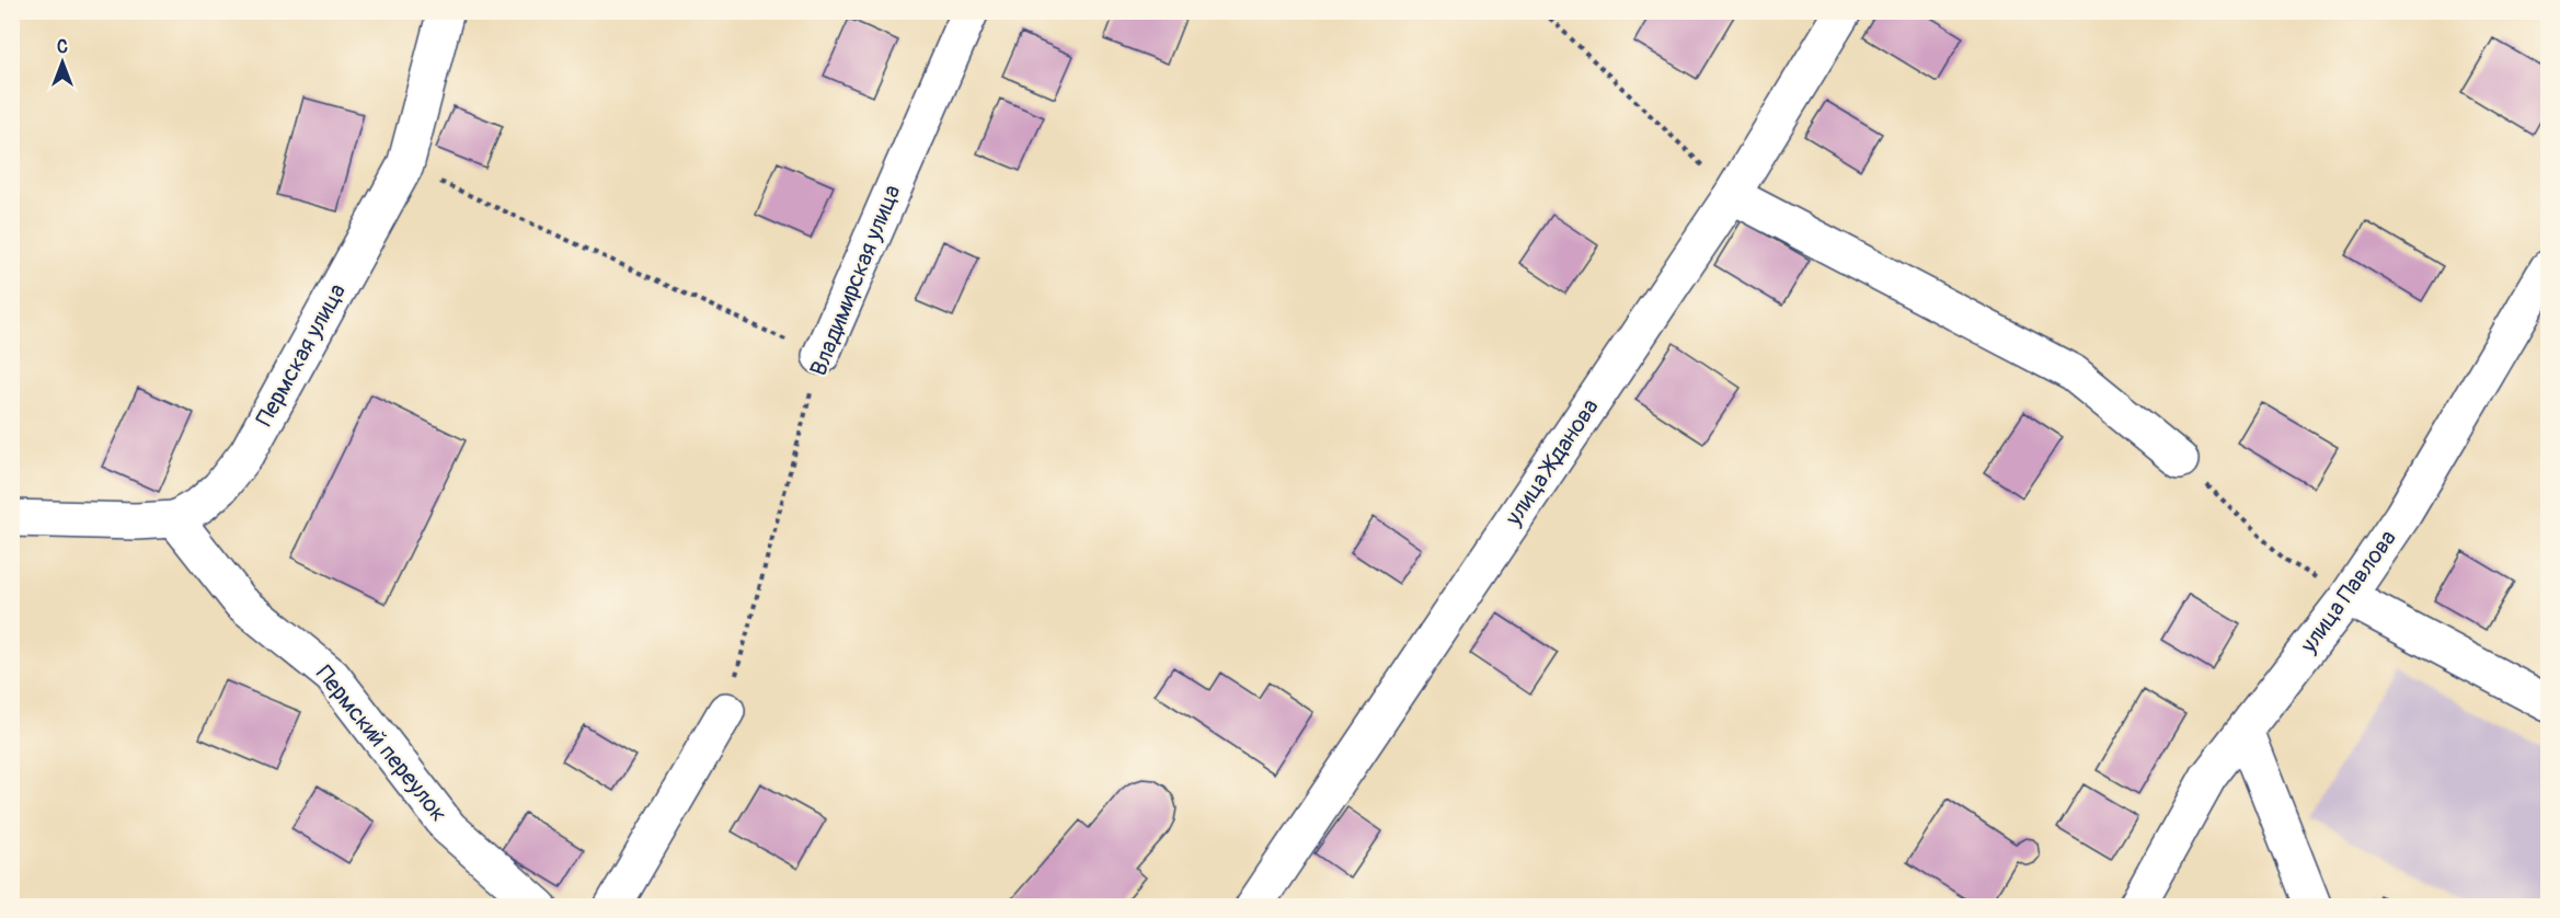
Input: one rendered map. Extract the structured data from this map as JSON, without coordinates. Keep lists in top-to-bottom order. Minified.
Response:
{"streets":{"street":["Владимирская улица","Пермская улица","улица Жданова","улица Павлова","Пермский переулок"]},"crossings":[["Пермская улица","Пермский переулок"]],"north":"top"}
